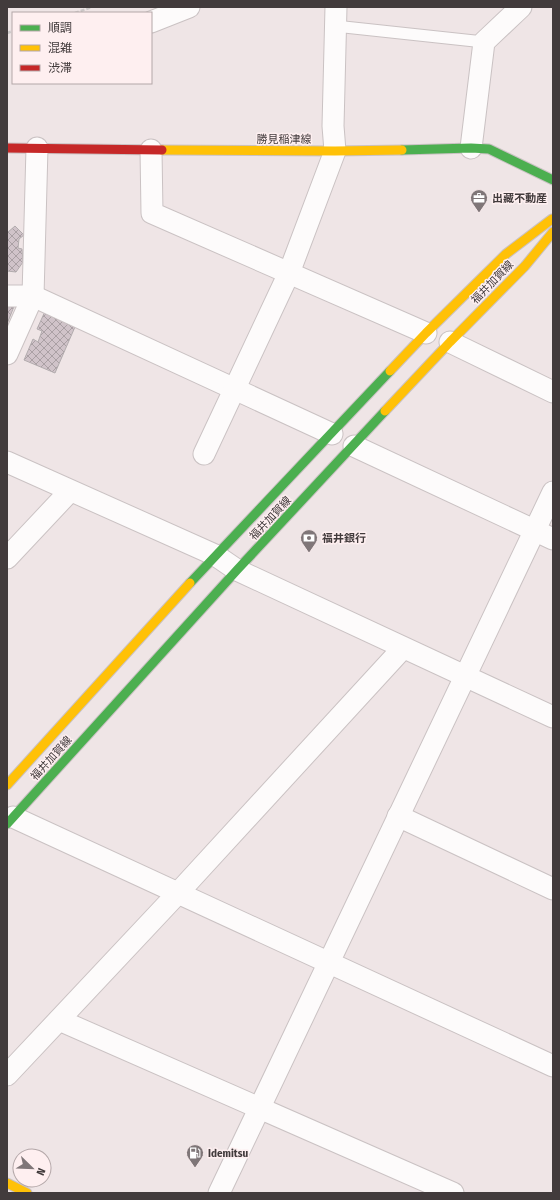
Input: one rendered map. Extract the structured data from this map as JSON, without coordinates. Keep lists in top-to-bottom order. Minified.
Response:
{"streets":{"main road":["勝見稲津線","福井加賀線"]},"places":{"office":["出藏不動産"],"bank":["福井銀行"],"fuel station":["Idemitsu"]},"legend":["順調","混雑","渋滞"],"north":"bottom right"}
